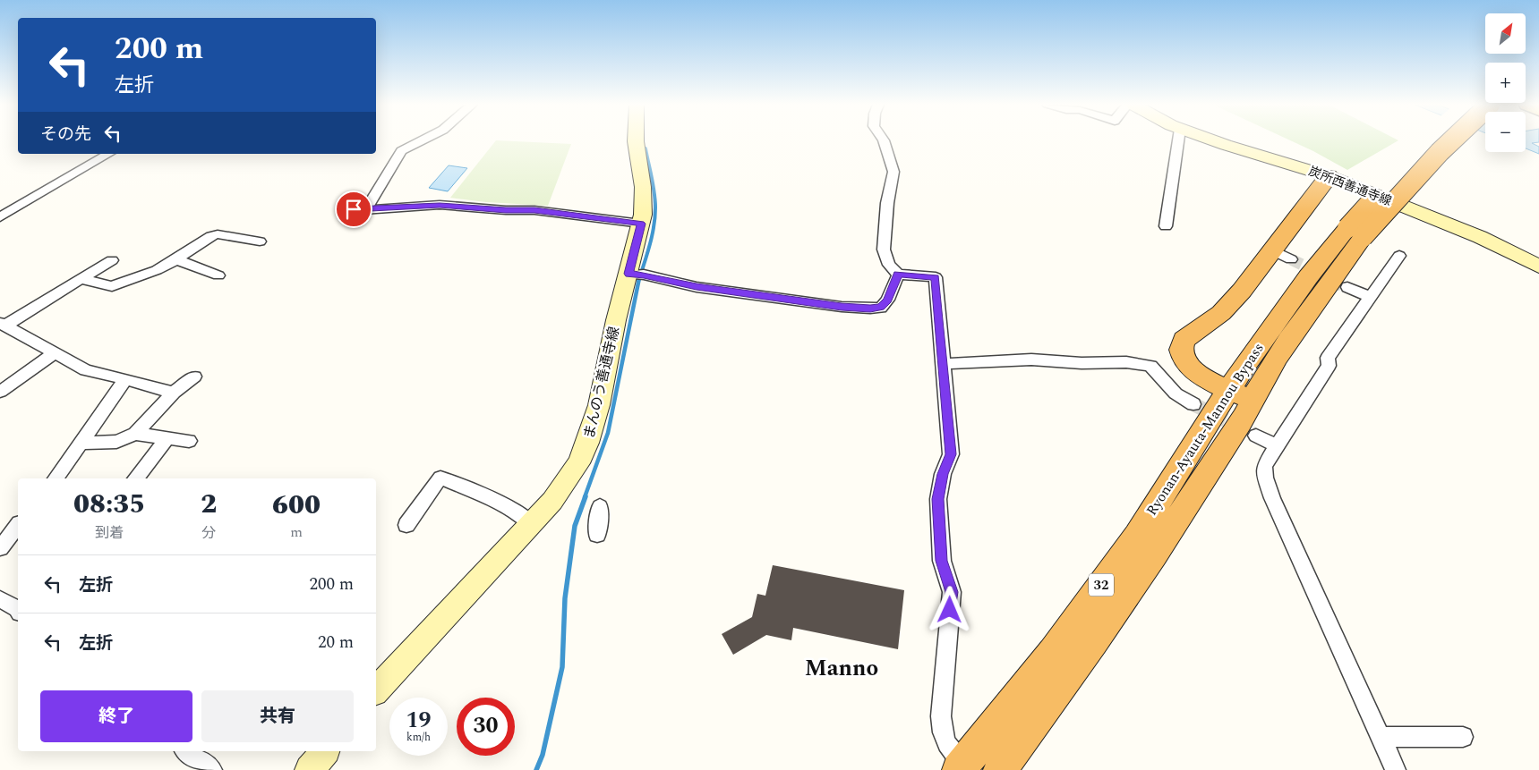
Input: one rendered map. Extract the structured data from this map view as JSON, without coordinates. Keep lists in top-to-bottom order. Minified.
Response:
{"streets":{"highway":["Ryonan-Ayauta-Mannou Bypass","32"],"main road":["炭所西善通寺線","まんのう善通寺線"]},"districts":["Manno"],"north":"top right","page":{"map_buttons":["+","−"],"turn":["200 m","左折"],"then":"その先","eta":["08:35","到着","2","分","600","m"],"list":[{"name":"左折","value":"200 m"},{"name":"左折","value":"20 m"}],"buttons":["終了","共有"],"speed":"19 km/h","limit":"30"}}
